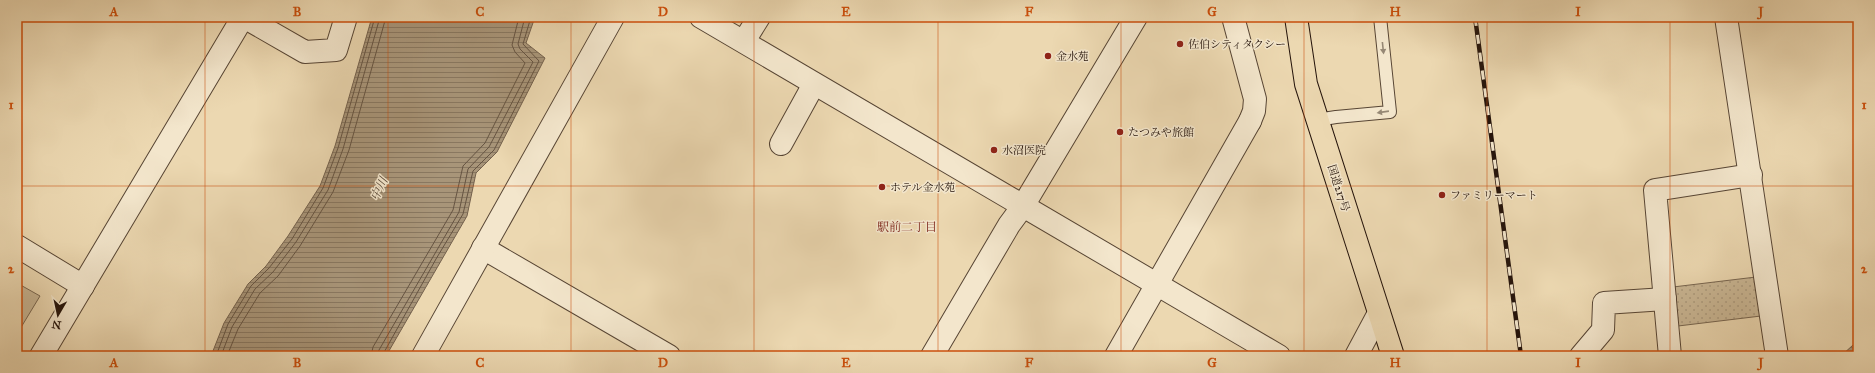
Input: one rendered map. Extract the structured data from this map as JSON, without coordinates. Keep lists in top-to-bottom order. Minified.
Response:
{"streets":{"highway":["国道217号"]},"districts":["駅前二丁目"],"water":["中川"],"places":["佐伯シティタクシー","金水苑","たつみや旅館","水沼医院","ホテル金水苑","ファミリーマート"],"north":"bottom","grid":{"columns":["A","B","C","D","E","F","G","H","I","J"],"rows":["1","2"]}}
